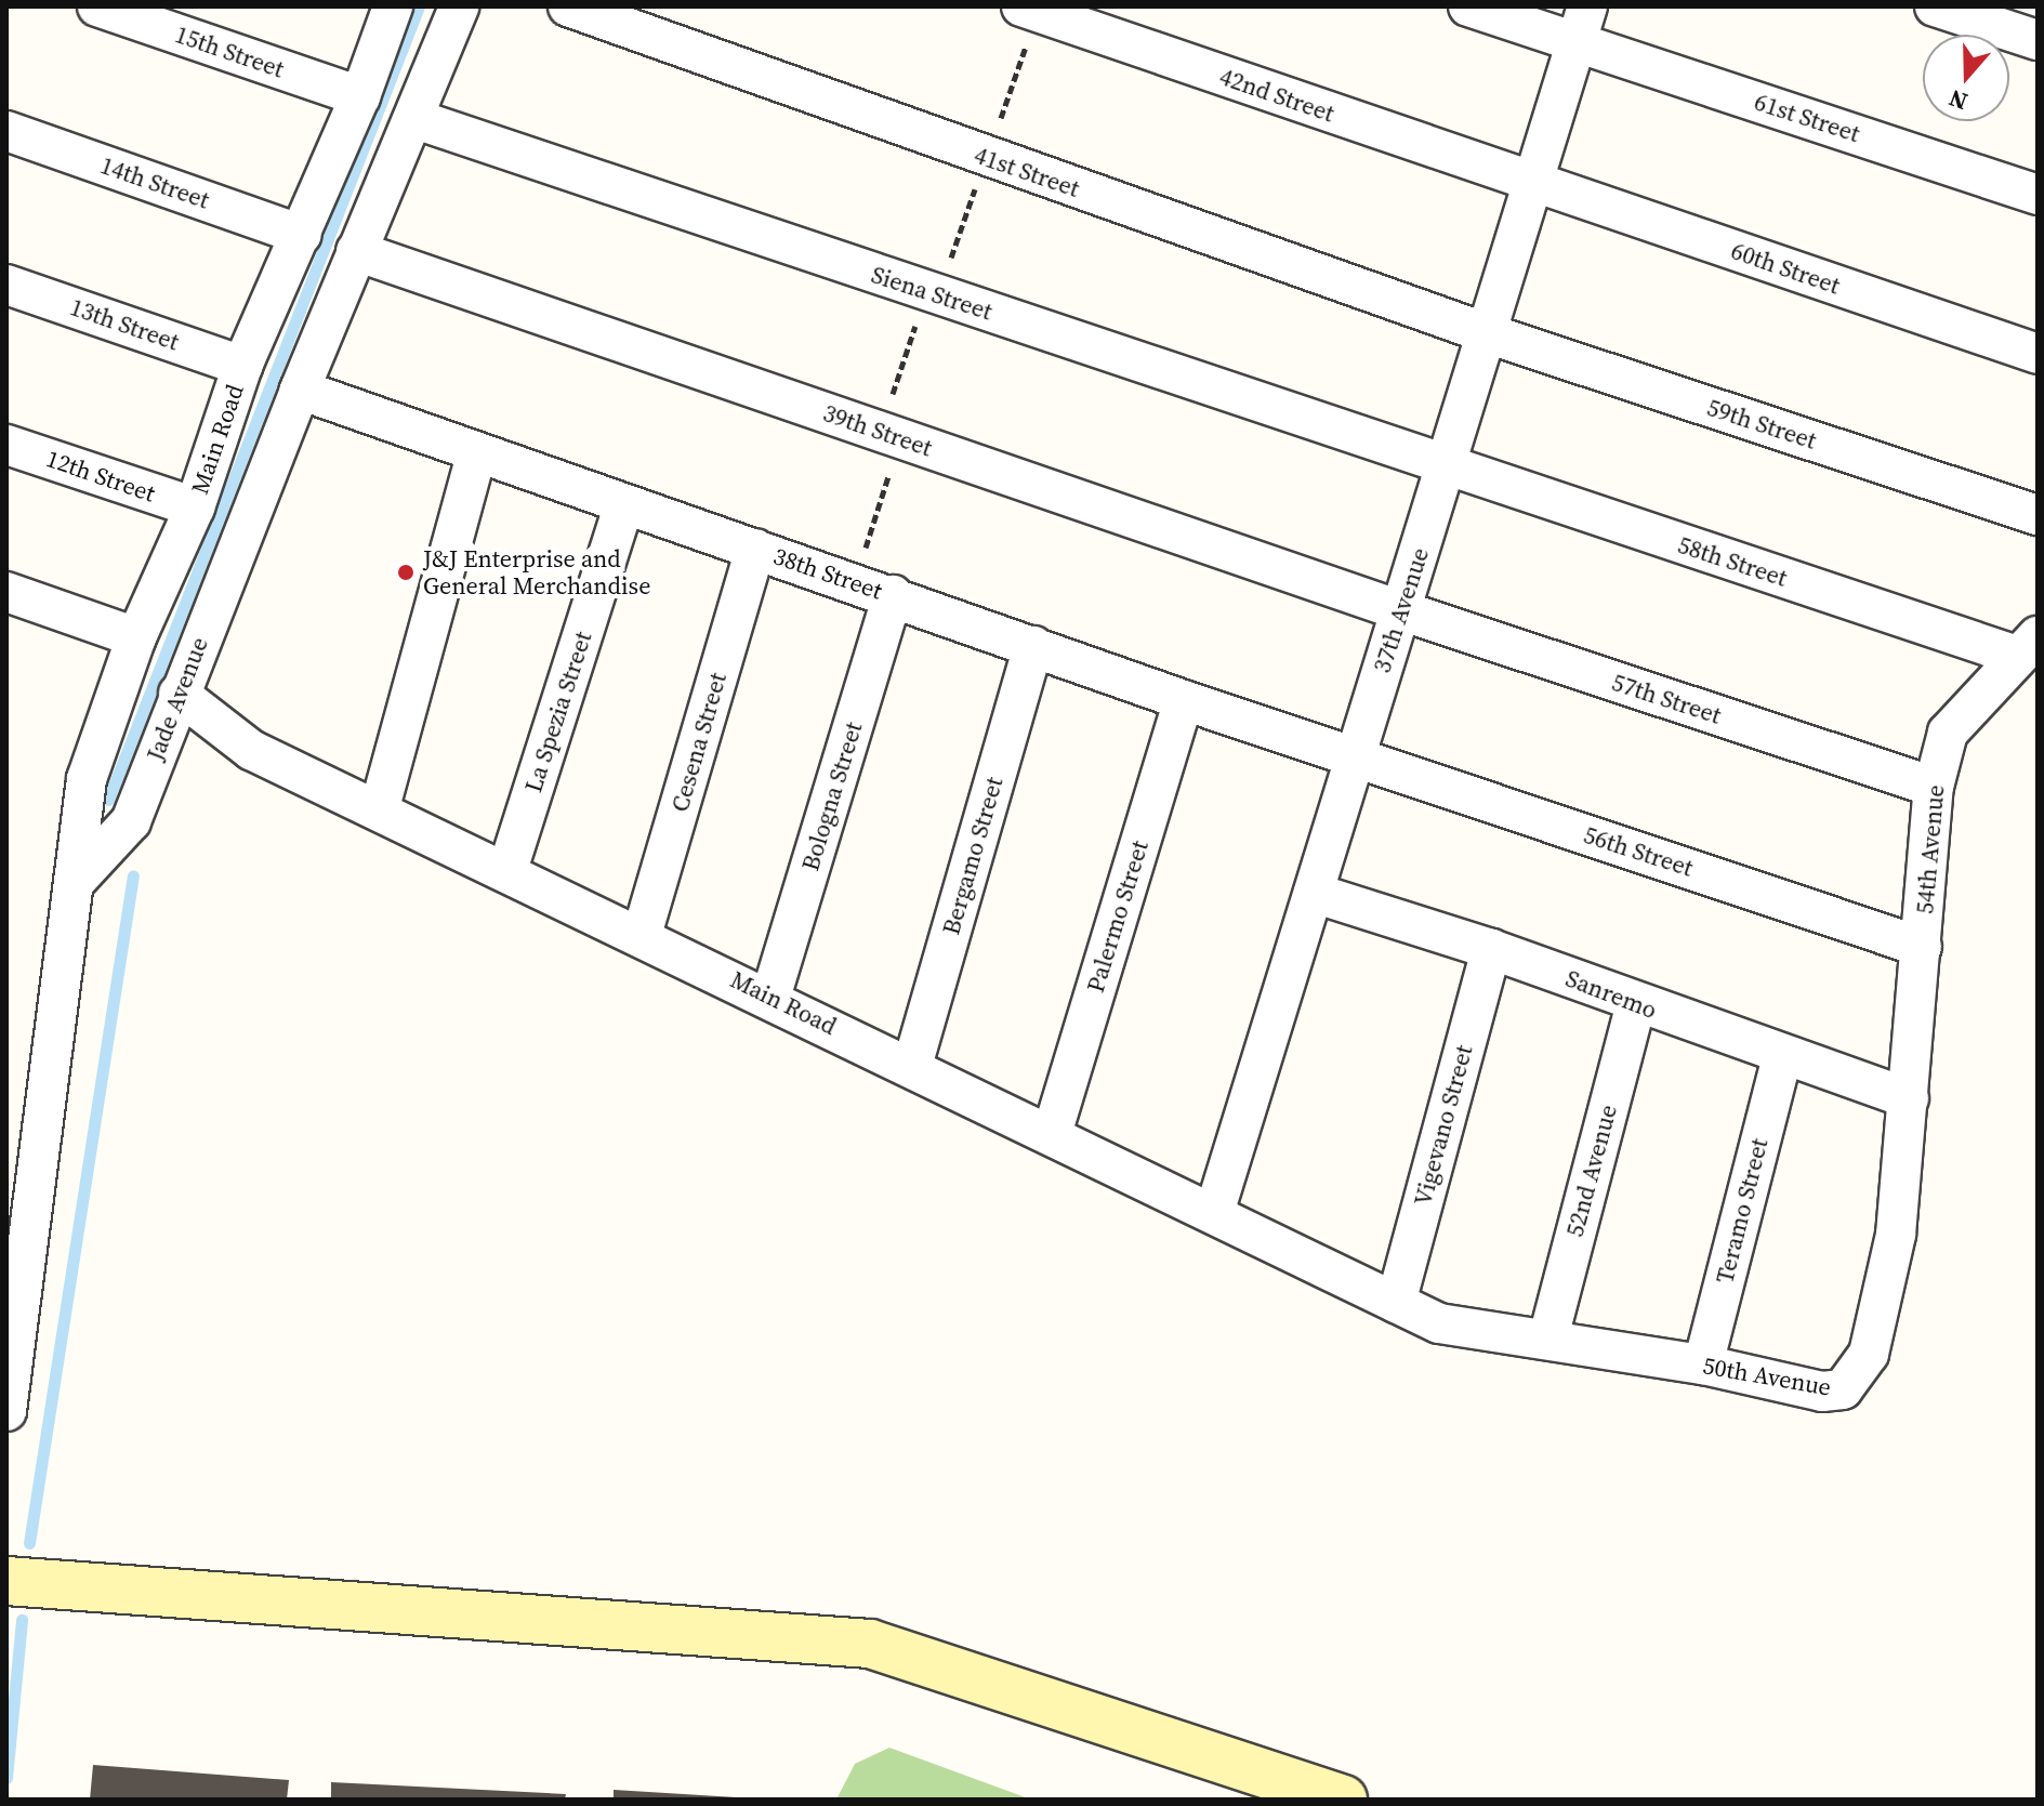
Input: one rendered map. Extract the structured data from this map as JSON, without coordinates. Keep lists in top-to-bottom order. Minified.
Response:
{"streets":{"street":["15th Street","42nd Street","61st Street","41st Street","14th Street","60th Street","Siena Street","13th Street","59th Street","39th Street","Main Road","12th Street","58th Street","38th Street","37th Avenue","Jade Avenue","57th Street","La Spezia Street","Cesena Street","Bologna Street","54th Avenue","56th Street","Bergamo Street","Palermo Street","Sanremo","Vigevano Street","52nd Avenue","Teramo Street","50th Avenue"]},"crossings":[["15th Street","Main Road"],["42nd Street","60th Street"],["42nd Street","37th Avenue"],["61st Street","37th Avenue"],["41st Street","59th Street"],["41st Street","37th Avenue"],["14th Street","Main Road"],["60th Street","37th Avenue"],["Siena Street","58th Street"],["Siena Street","37th Avenue"],["Siena Street","Jade Avenue"],["13th Street","Main Road"],["59th Street","37th Avenue"],["39th Street","37th Avenue"],["39th Street","Jade Avenue"],["39th Street","57th Street"],["Main Road","12th Street"],["Main Road","37th Avenue"],["Main Road","Jade Avenue"],["Main Road","La Spezia Street"],["Main Road","Cesena Street"],["Main Road","Bologna Street"],["Main Road","Bergamo Street"],["Main Road","Palermo Street"],["Main Road","Vigevano Street"],["Main Road","50th Avenue"],["58th Street","37th Avenue"],["58th Street","54th Avenue"],["38th Street","37th Avenue"],["38th Street","Jade Avenue"],["38th Street","La Spezia Street"],["38th Street","Cesena Street"],["38th Street","Bologna Street"],["38th Street","56th Street"],["38th Street","Bergamo Street"],["38th Street","Palermo Street"],["37th Avenue","57th Street"],["37th Avenue","56th Street"],["37th Avenue","Sanremo"],["57th Street","54th Avenue"],["54th Avenue","56th Street"],["54th Avenue","Sanremo"],["54th Avenue","50th Avenue"],["Sanremo","Vigevano Street"],["Sanremo","52nd Avenue"],["Sanremo","Teramo Street"],["Sanremo","50th Avenue"],["Vigevano Street","50th Avenue"],["52nd Avenue","50th Avenue"],["Teramo Street","50th Avenue"]],"places":["J&J Enterprise and General Merchandise"],"north":"bottom"}
